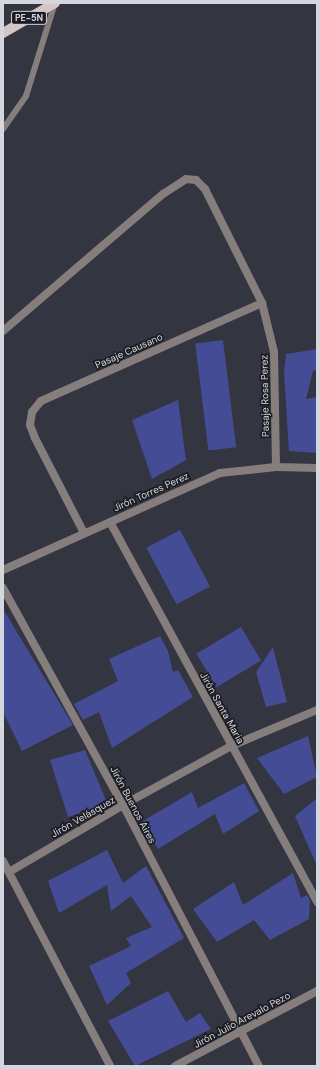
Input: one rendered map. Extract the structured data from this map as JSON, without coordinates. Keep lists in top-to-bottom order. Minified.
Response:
{"streets":{"main road":["PE-5N"],"street":["Pasaje Causano","Pasaje Rosa Perez","Jirón Torres Perez","Jirón Santa Maria","Jirón Buenos Aires","Jirón Velásquez","Jirón Julio Arevalo Pezo"]},"crossings":[["Pasaje Causano","Pasaje Rosa Perez"],["Pasaje Causano","Jirón Torres Perez"],["Pasaje Rosa Perez","Jirón Torres Perez"],["Jirón Torres Perez","Jirón Santa Maria"],["Jirón Santa Maria","Jirón Velásquez"],["Jirón Buenos Aires","Jirón Velásquez"],["Jirón Buenos Aires","Jirón Julio Arevalo Pezo"]]}
